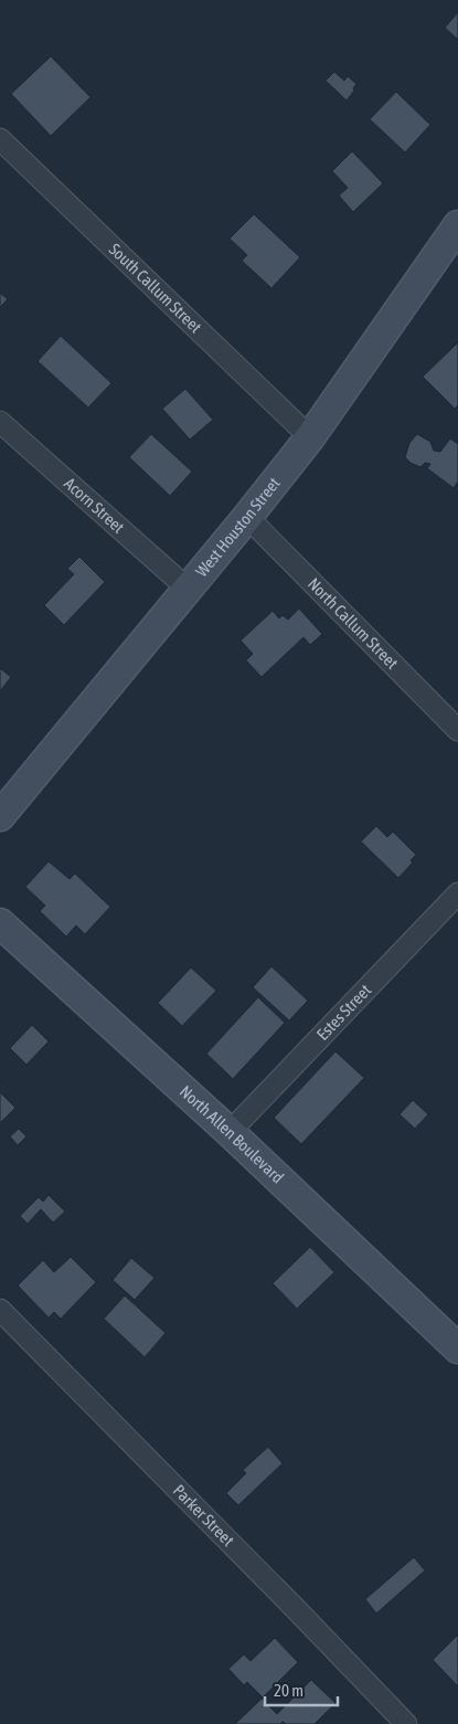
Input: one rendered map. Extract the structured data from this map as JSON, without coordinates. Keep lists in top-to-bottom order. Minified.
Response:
{"streets":{"main road":["West Houston Street","North Allen Boulevard"],"street":["South Callum Street","Acorn Street","North Callum Street","Estes Street","Parker Street"]},"crossings":[["South Callum Street","West Houston Street"],["Acorn Street","West Houston Street"],["West Houston Street","North Callum Street"],["Estes Street","North Allen Boulevard"]],"scale_bar":"20 m"}
